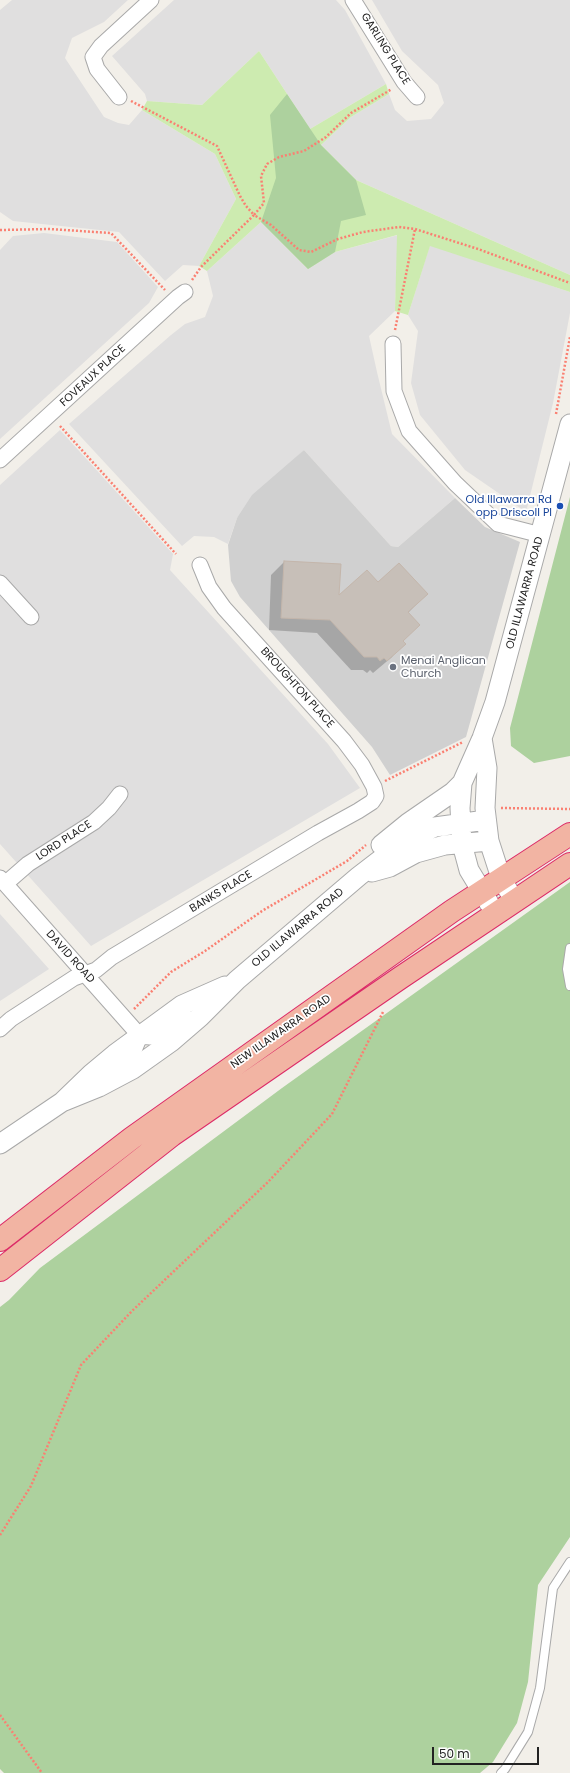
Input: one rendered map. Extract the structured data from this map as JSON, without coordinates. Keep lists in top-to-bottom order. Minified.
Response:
{"streets":{"highway":["NEW ILLAWARRA ROAD"],"street":["GARLING PLACE","FOVEAUX PLACE","OLD ILLAWARRA ROAD","BROUGHTON PLACE","LORD PLACE","BANKS PLACE","DAVID ROAD"]},"crossings":[["OLD ILLAWARRA ROAD","DAVID ROAD"],["OLD ILLAWARRA ROAD","NEW ILLAWARRA ROAD"],["BROUGHTON PLACE","BANKS PLACE"],["LORD PLACE","DAVID ROAD"],["BANKS PLACE","DAVID ROAD"]],"places":["Old Illawarra Rd opp Driscoll Pl","Menai Anglican Church"],"scale_bar":"50 m"}
